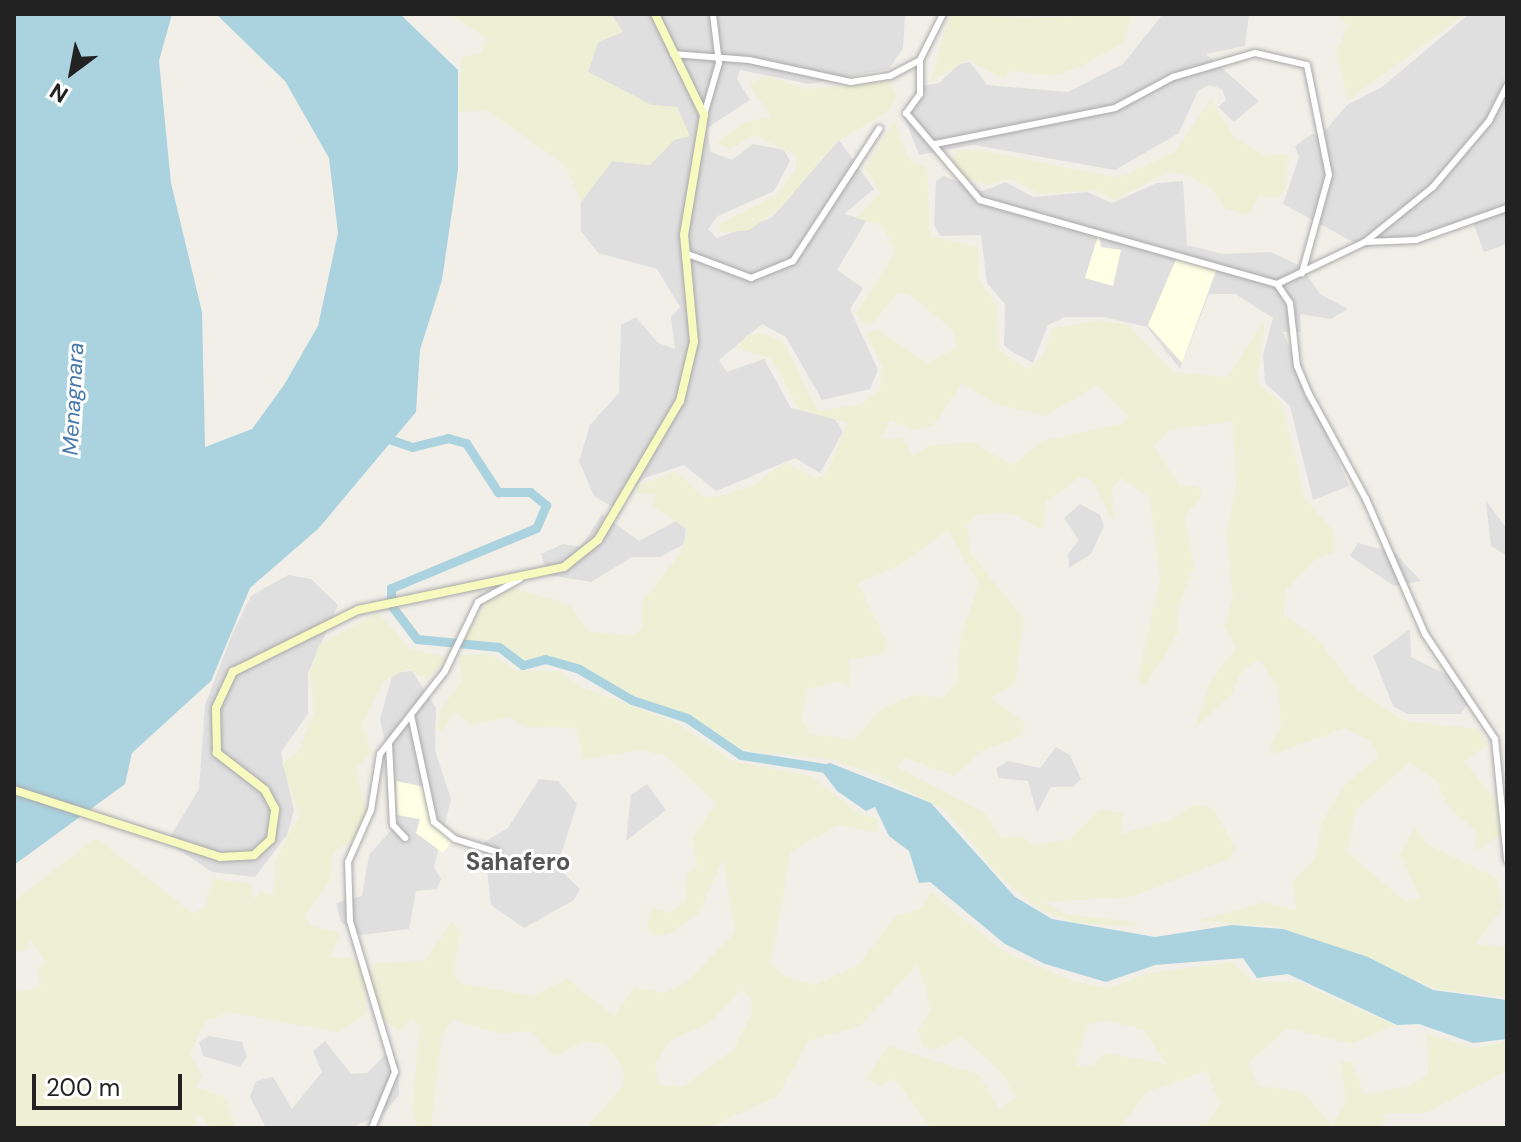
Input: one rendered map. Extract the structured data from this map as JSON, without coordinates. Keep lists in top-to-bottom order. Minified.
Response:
{"districts":["Sahafero"],"water":["Menagnara"],"scale_bar":"200 m","north":"bottom left"}
